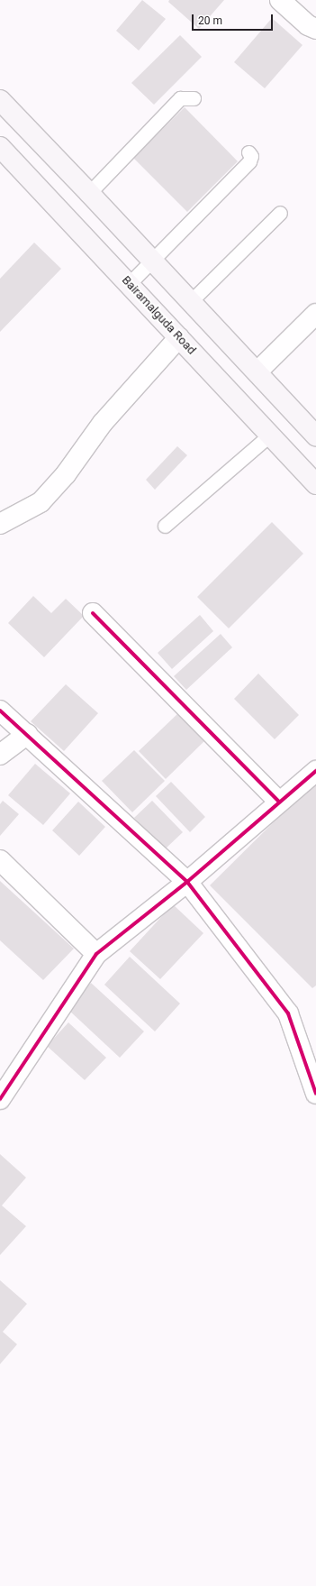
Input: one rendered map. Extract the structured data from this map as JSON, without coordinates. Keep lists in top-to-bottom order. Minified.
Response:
{"streets":{"main road":["Bairamalguda Road"]},"scale_bar":"20 m"}
